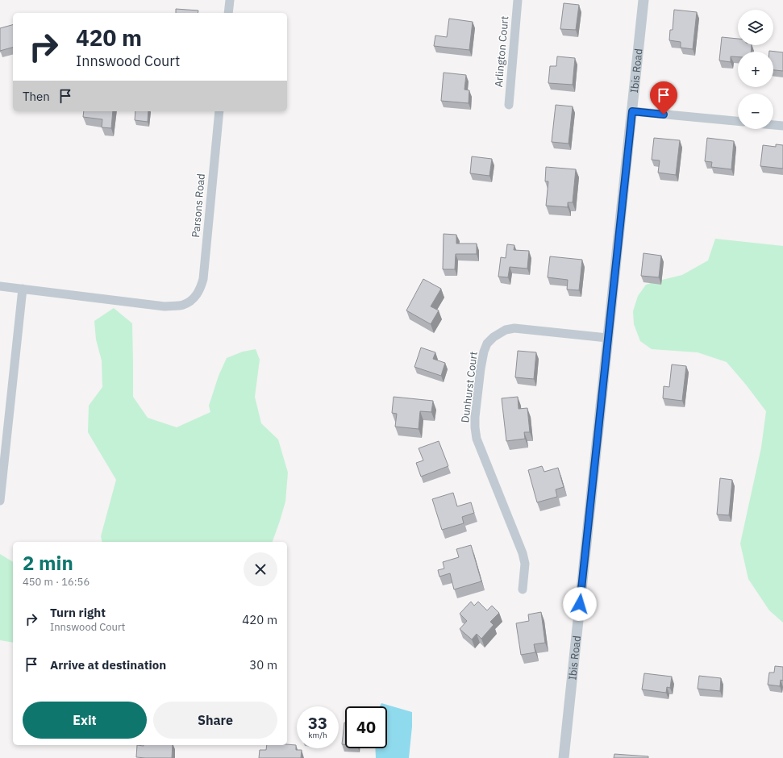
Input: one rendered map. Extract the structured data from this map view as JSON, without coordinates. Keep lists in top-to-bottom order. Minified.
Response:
{"streets":{"street":["Arlington Court","Ibis Road","Parsons Road","Dunhurst Court"]},"crossings":[["Ibis Road","Dunhurst Court"]],"page":{"map_buttons":["+","−"],"turn":["420 m","Innswood Court"],"then":"Then","heading":["2 min","450 m · 16:56"],"list":[{"name":"Turn right","note":"Innswood Court","value":"420 m"},{"name":"Arrive at destination","value":"30 m"}],"buttons":["Exit","Share"],"speed":"33 km/h","limit":"40"}}
